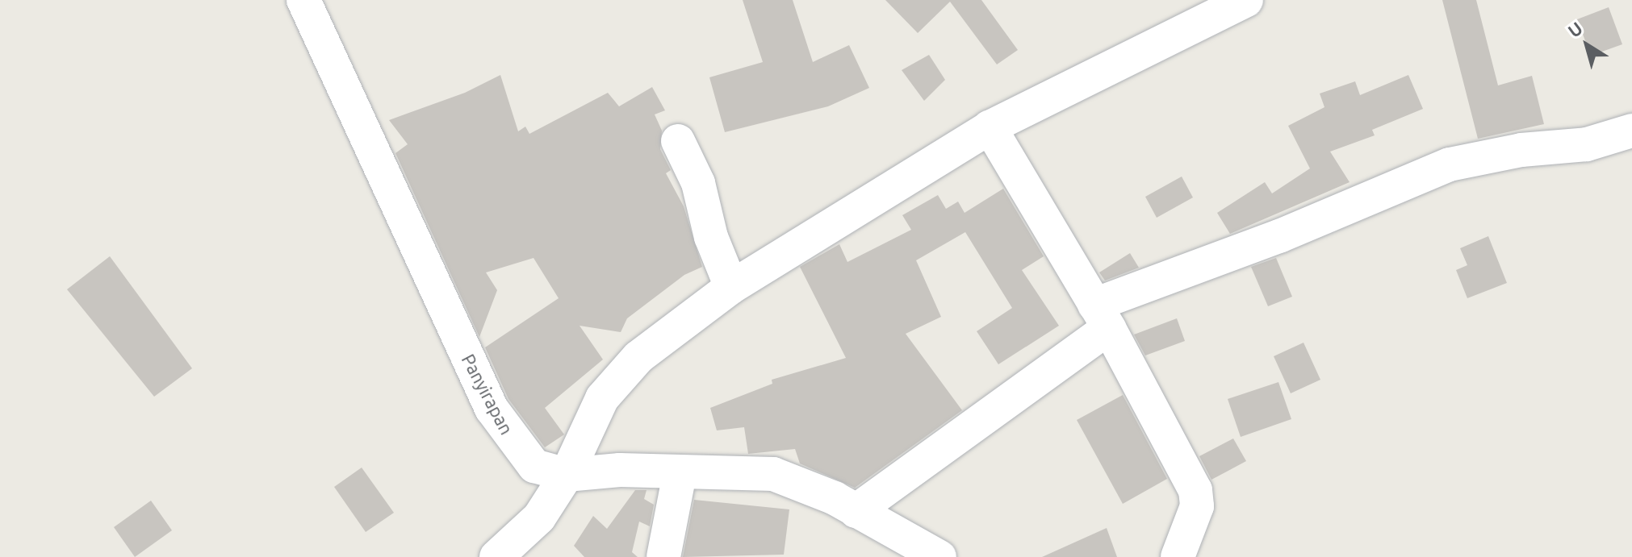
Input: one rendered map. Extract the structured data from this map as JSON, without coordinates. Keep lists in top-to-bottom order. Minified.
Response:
{"streets":{"street":["Panyirapan"]},"north":"top left"}
